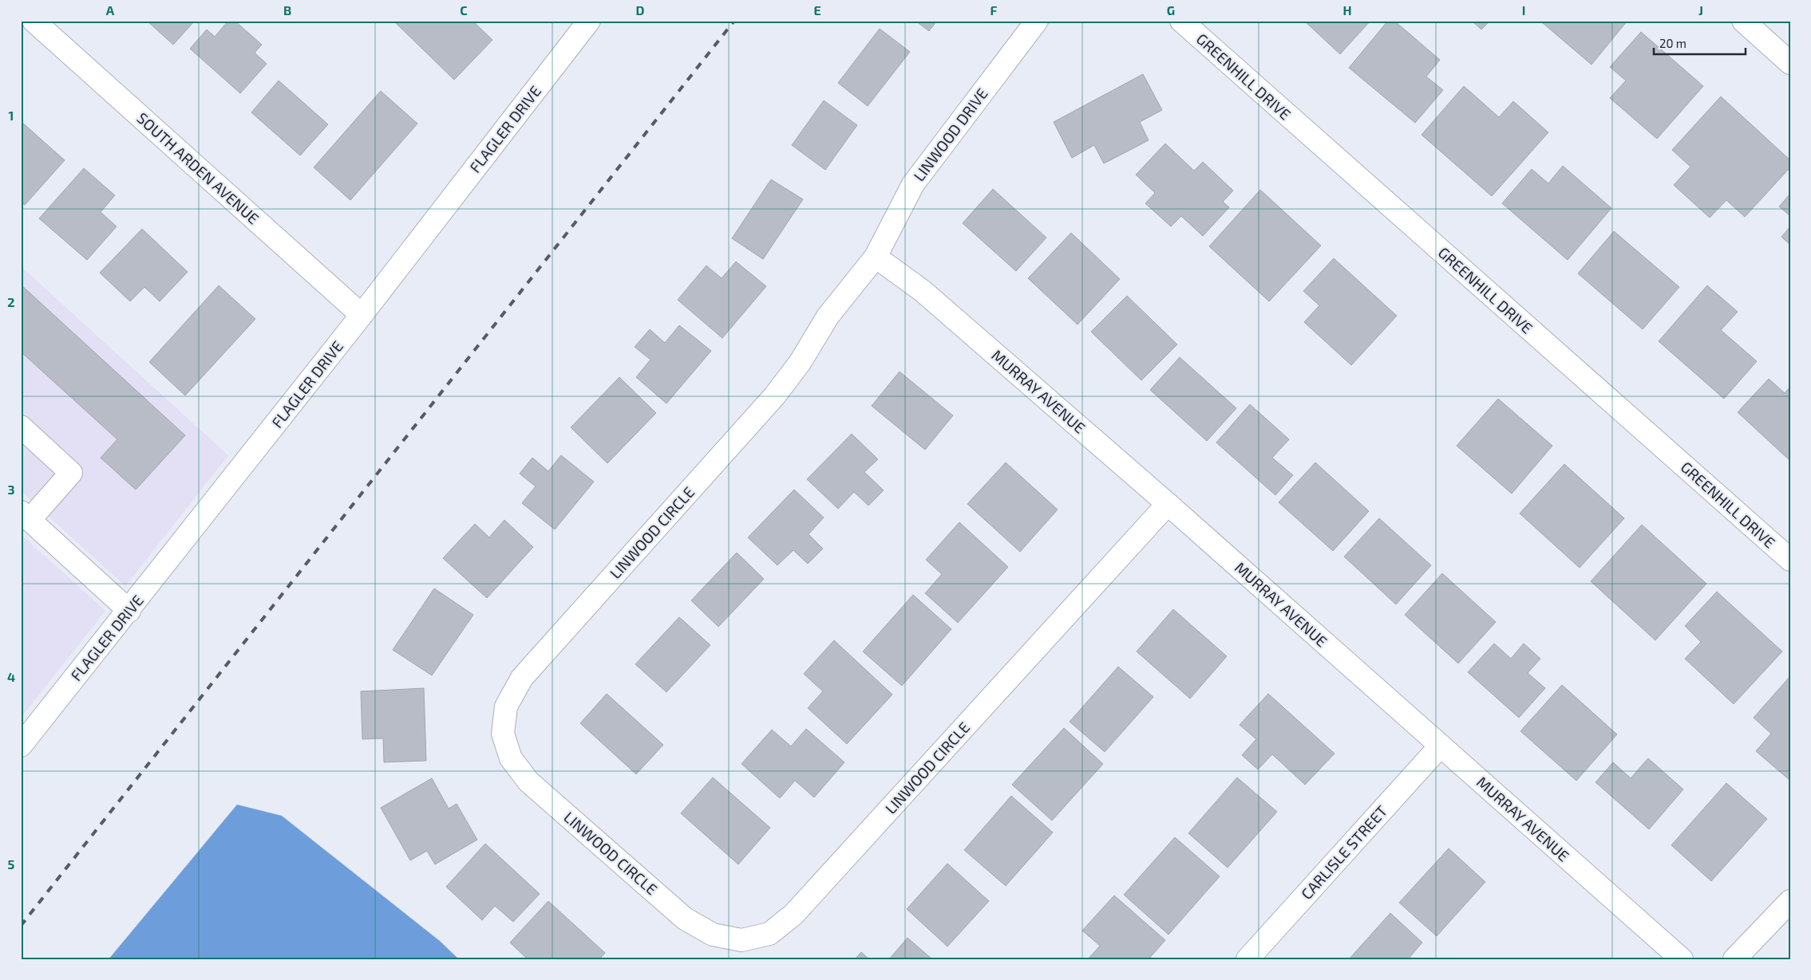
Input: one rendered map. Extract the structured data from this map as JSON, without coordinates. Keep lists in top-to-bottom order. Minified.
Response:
{"streets":{"street":["GREENHILL DRIVE","FLAGLER DRIVE","LINWOOD DRIVE","SOUTH ARDEN AVENUE","MURRAY AVENUE","LINWOOD CIRCLE","CARLISLE STREET"]},"crossings":[["FLAGLER DRIVE","SOUTH ARDEN AVENUE"],["LINWOOD DRIVE","MURRAY AVENUE"],["LINWOOD DRIVE","LINWOOD CIRCLE"],["MURRAY AVENUE","LINWOOD CIRCLE"],["MURRAY AVENUE","CARLISLE STREET"]],"scale_bar":"20 m","grid":{"columns":["A","B","C","D","E","F","G","H","I","J"],"rows":["1","2","3","4","5"]}}
